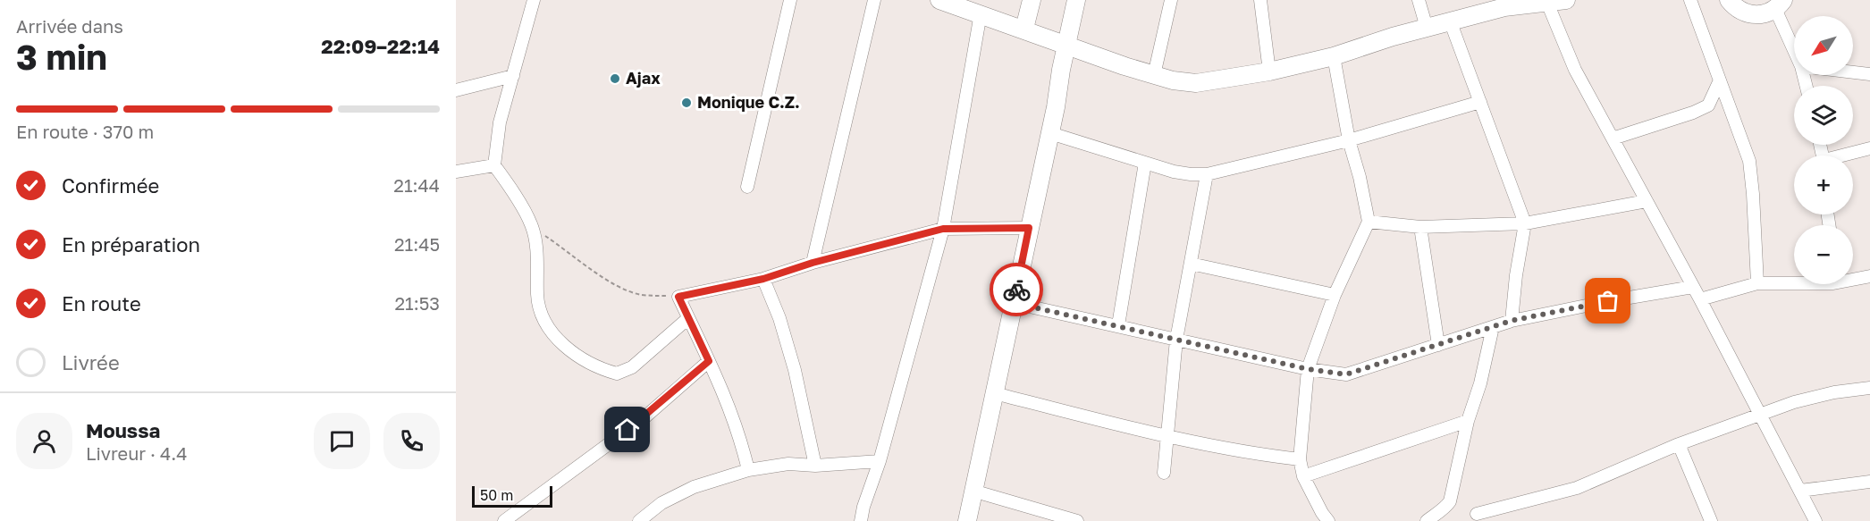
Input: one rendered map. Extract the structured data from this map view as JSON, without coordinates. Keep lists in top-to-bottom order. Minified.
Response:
{"places":["Ajax","Monique C.Z."],"scale_bar":"50 m","north":"bottom left","page":{"heading":["3 min","Arrivée dans","22:09–22:14"],"panel":["Moussa","Livreur · 4.4"],"map_buttons":["+","−"],"bar":"En route · 370 m","list":[["Confirmée","21:44"],["En préparation","21:45"],["En route","21:53"],"Livrée"],"scale":"50 m"}}
